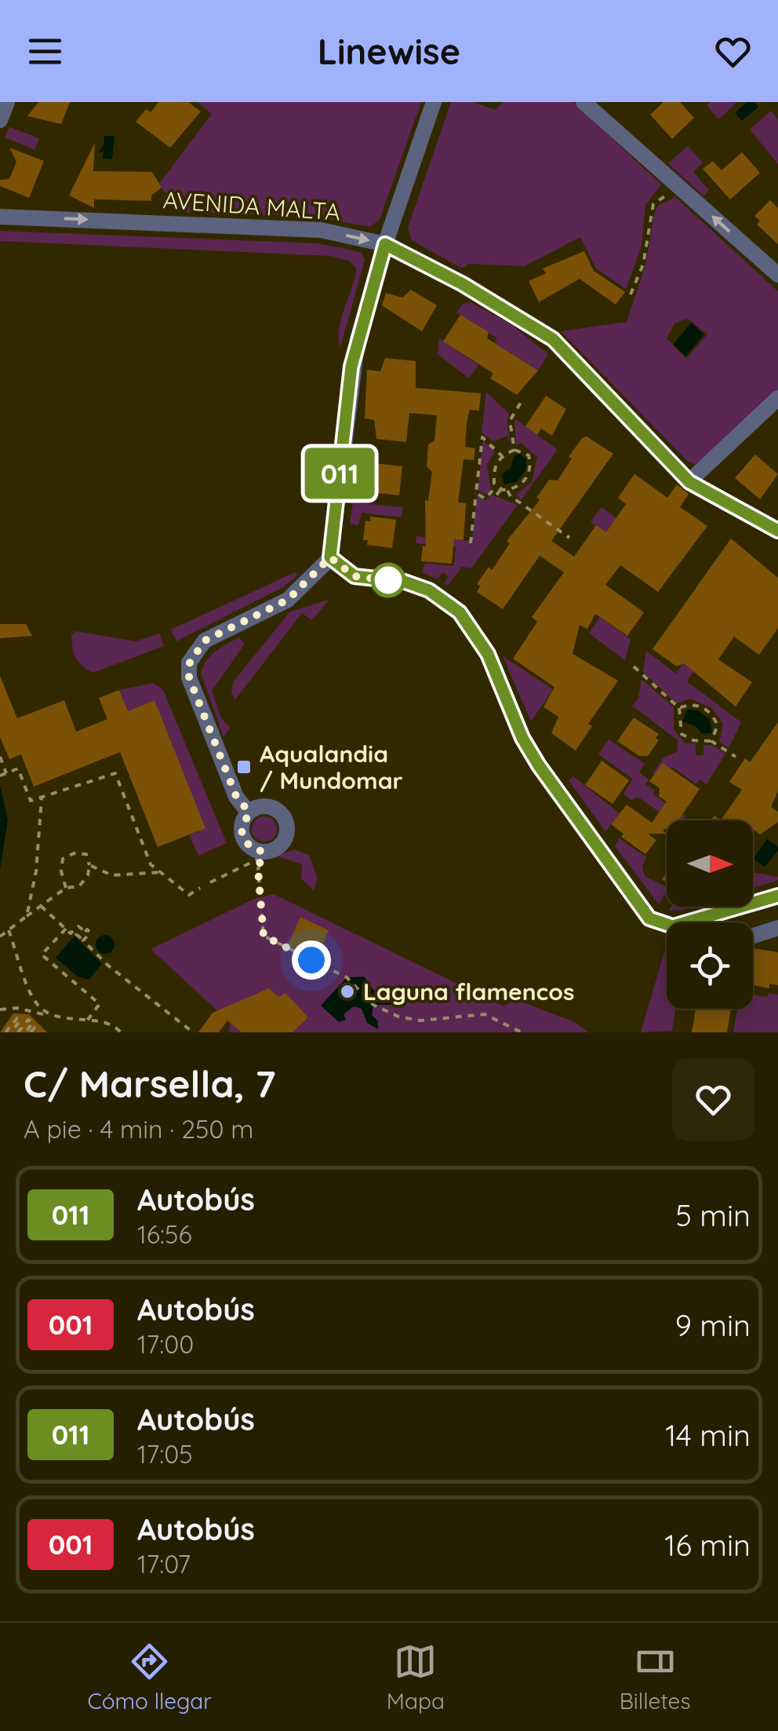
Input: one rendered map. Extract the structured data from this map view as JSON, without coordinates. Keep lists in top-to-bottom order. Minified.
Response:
{"streets":{"street":["AVENIDA MALTA"]},"one_way":["AVENIDA MALTA"],"places":{"transit":["Aqualandia / Mundomar"],"other":["Laguna flamencos"]},"lines":["bus line 011"],"north":"right","page":{"header":"Linewise","on_map":"011","heading":["C/ Marsella, 7","A pie · 4 min · 250 m"],"list":[{"mark":"011","name":"Autobús","note":"16:56","value":"5 min"},{"mark":"001","name":"Autobús","note":"17:00","value":"9 min"},{"mark":"011","name":"Autobús","note":"17:05","value":"14 min"},{"mark":"001","name":"Autobús","note":"17:07","value":"16 min"}],"tabs":["Cómo llegar","Mapa","Billetes"]}}
